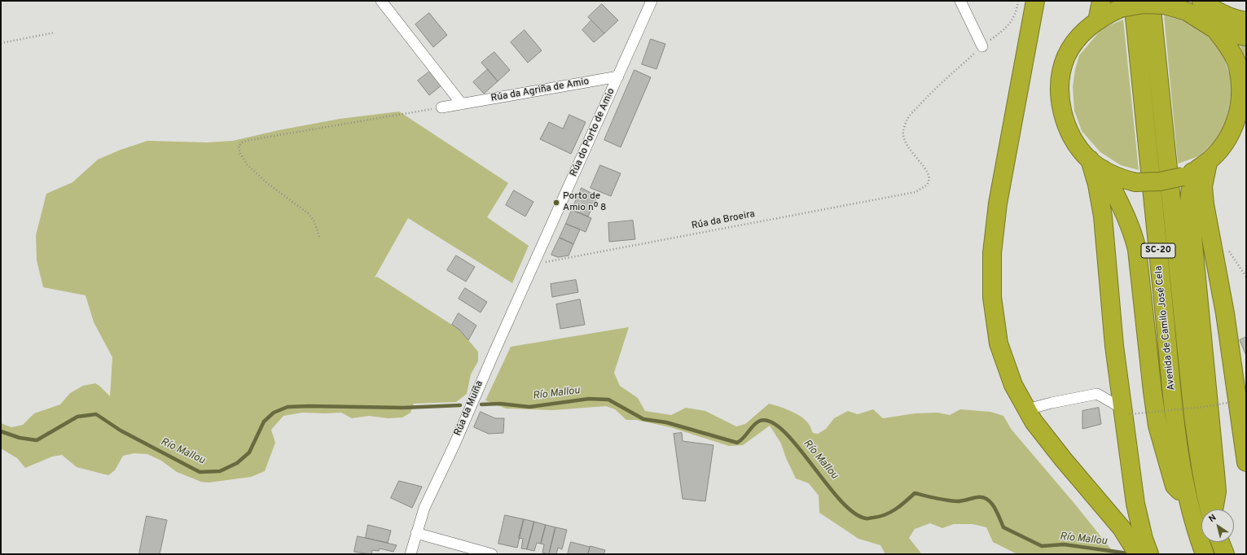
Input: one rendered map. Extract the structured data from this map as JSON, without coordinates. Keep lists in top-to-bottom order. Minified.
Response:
{"streets":{"highway":["SC-20","Avenida de Camilo José Cela"],"street":["Rúa da Agriña de Amio","Rúa do Porto de Amio","Rúa da Muíña"],"path":["Rúa da Broeira"]},"crossings":[["Rúa da Agriña de Amio","Rúa do Porto de Amio"],["Rúa do Porto de Amio","Rúa da Broeira"],["Rúa do Porto de Amio","Rúa da Muíña"],["Rúa da Broeira","Rúa da Muíña"]],"water":["Río Mallou"],"places":["Porto de Amio nº 8"],"north":"top left"}
